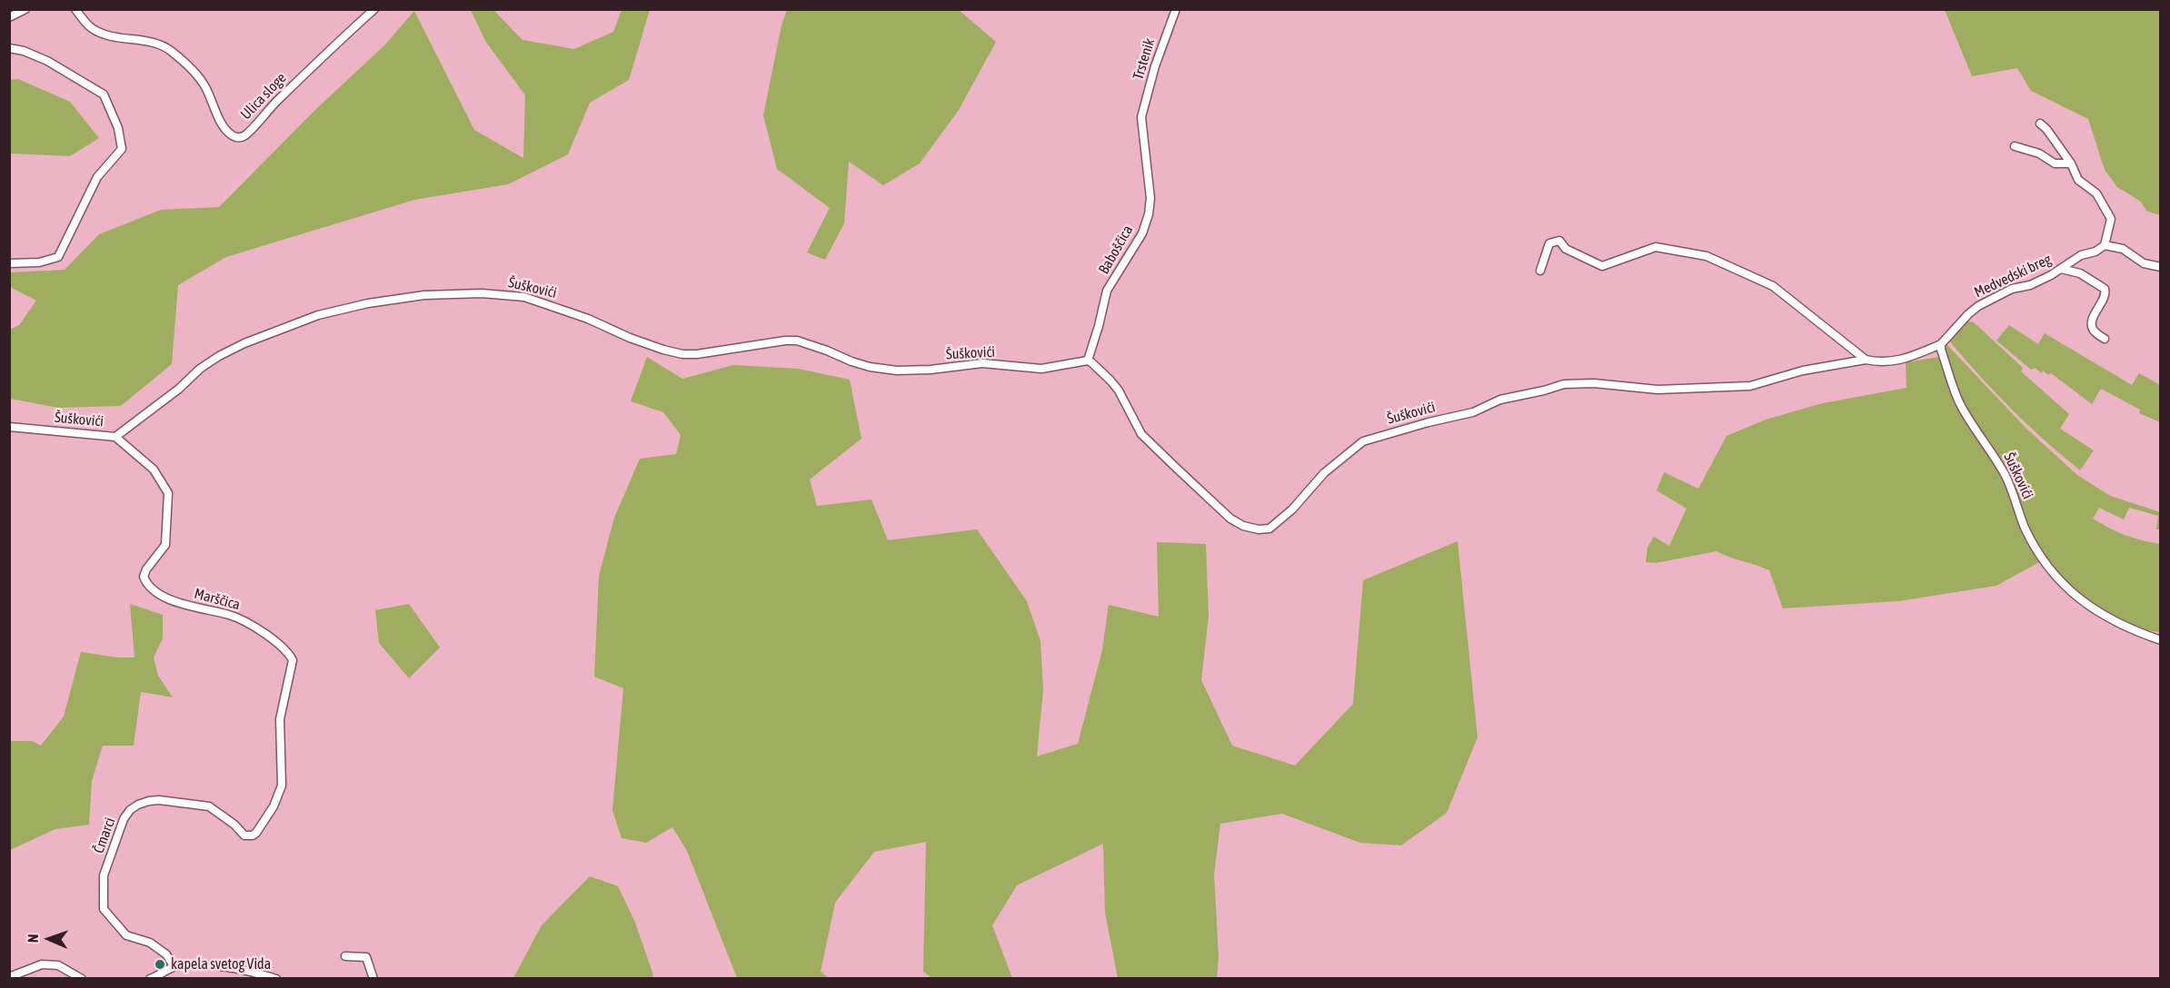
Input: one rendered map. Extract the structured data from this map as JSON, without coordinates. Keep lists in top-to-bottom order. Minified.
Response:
{"streets":{"street":["Trstenik","Ulica sloge","Baboščica","Medvedski breg","Šuškovići","Marščica","Čmarci"]},"crossings":[["Trstenik","Baboščica"],["Baboščica","Šuškovići"],["Medvedski breg","Šuškovići"],["Šuškovići","Marščica"],["Marščica","Čmarci"]],"places":["kapela svetog Vida"],"north":"left"}
